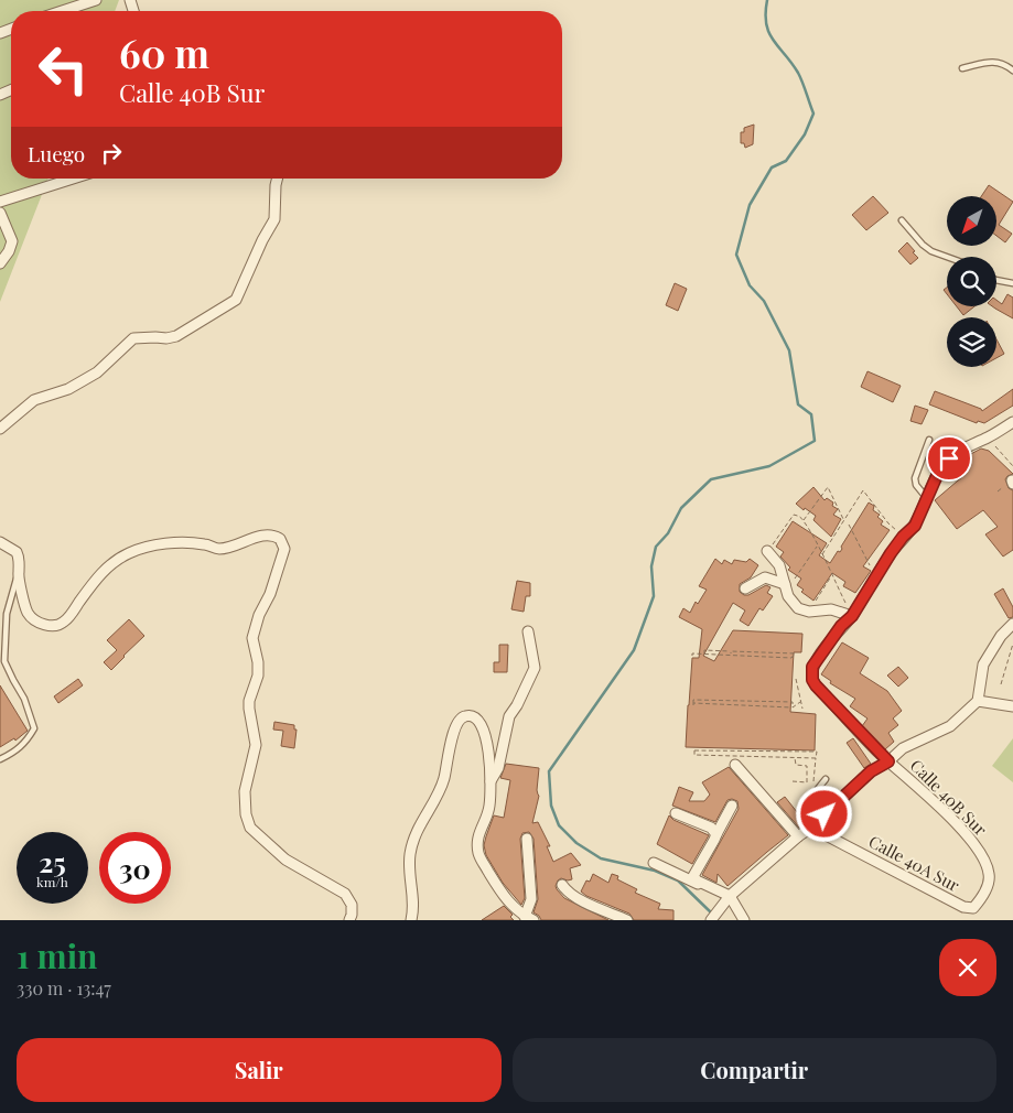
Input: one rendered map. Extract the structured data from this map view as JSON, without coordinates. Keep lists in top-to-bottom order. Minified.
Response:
{"streets":{"street":["Calle 40B Sur","Calle 40A Sur"]},"crossings":[["Calle 40B Sur","Calle 40A Sur"]],"north":"bottom left","page":{"turn":["60 m","Calle 40B Sur"],"then":"Luego","speed":"25 km/h","limit":"30","heading":["1 min","330 m · 13:47"],"buttons":["Salir","Compartir"]}}
